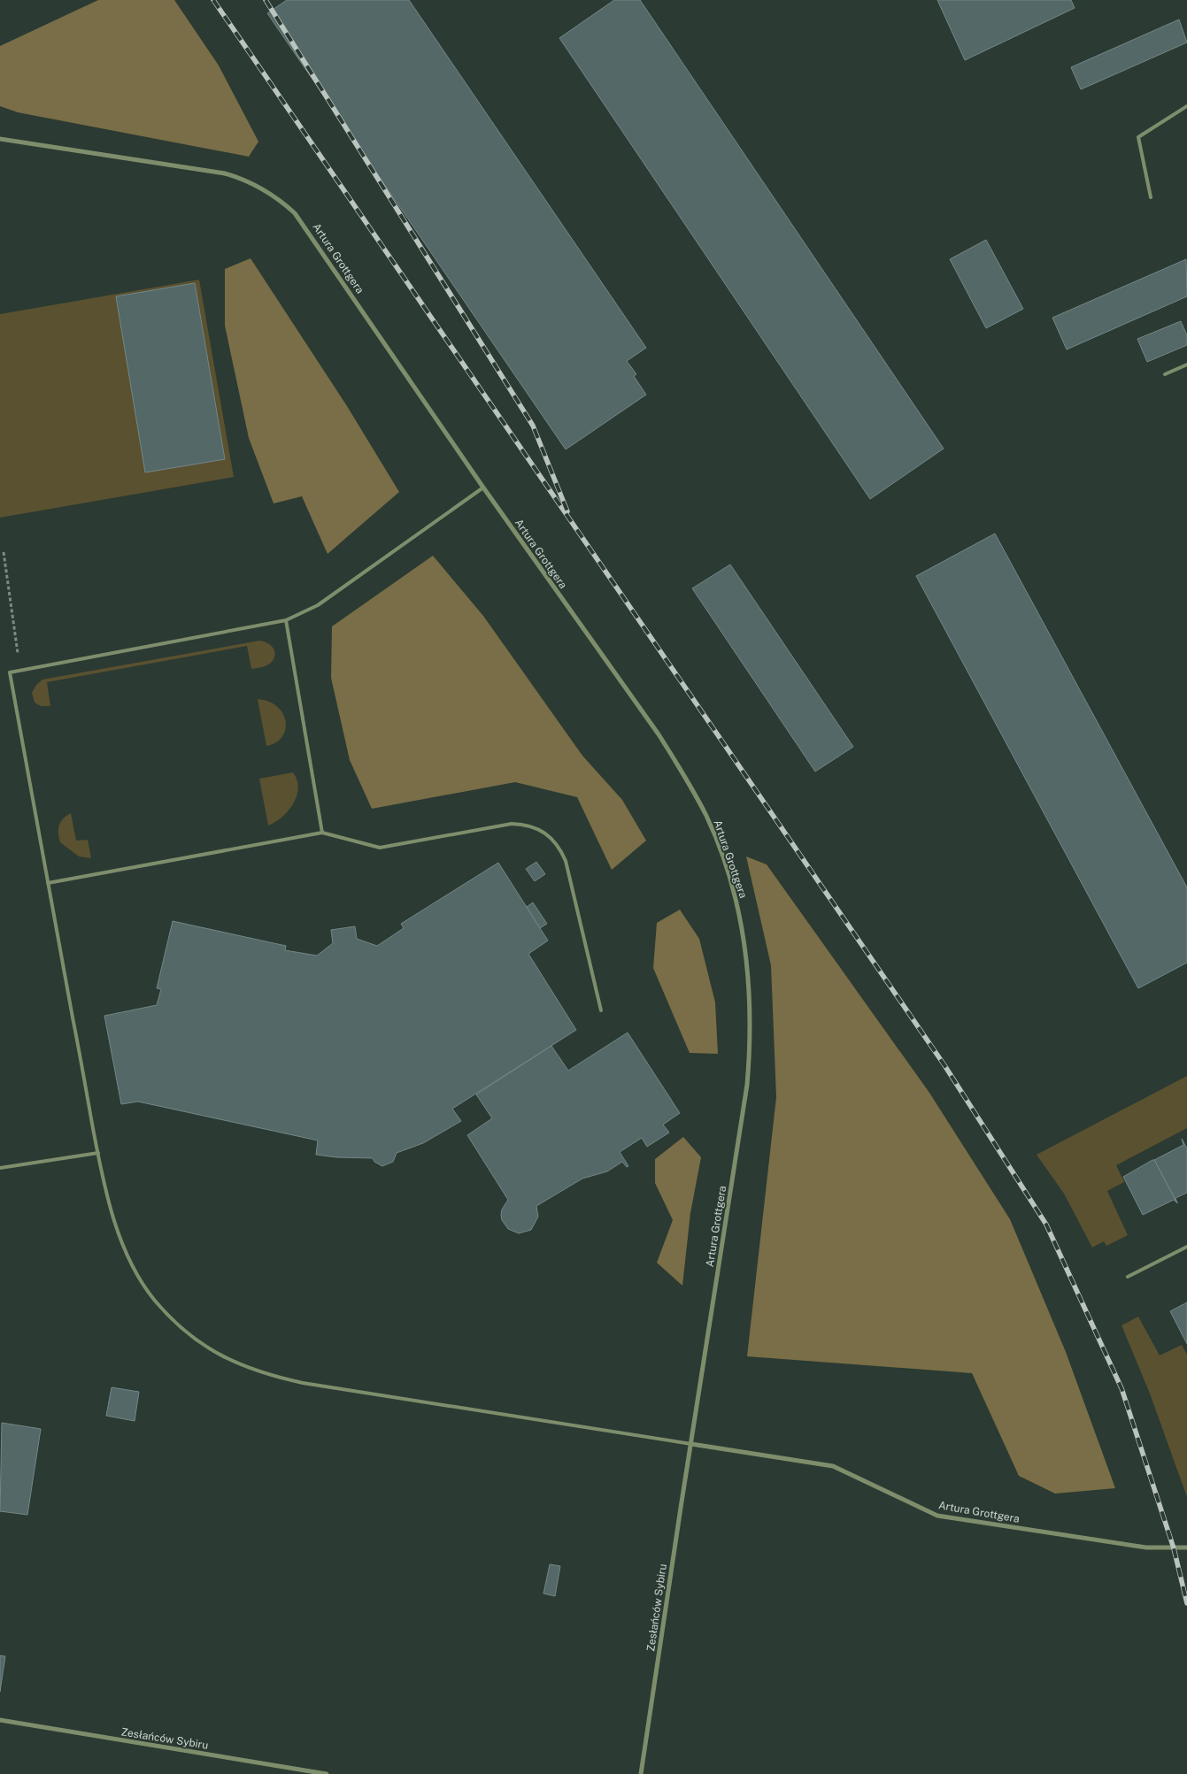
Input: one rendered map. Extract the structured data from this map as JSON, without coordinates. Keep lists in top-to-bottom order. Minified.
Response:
{"streets":{"street":["Artura Grottgera","Zesłańców Sybiru"]},"crossings":[["Artura Grottgera","Zesłańców Sybiru"]]}
